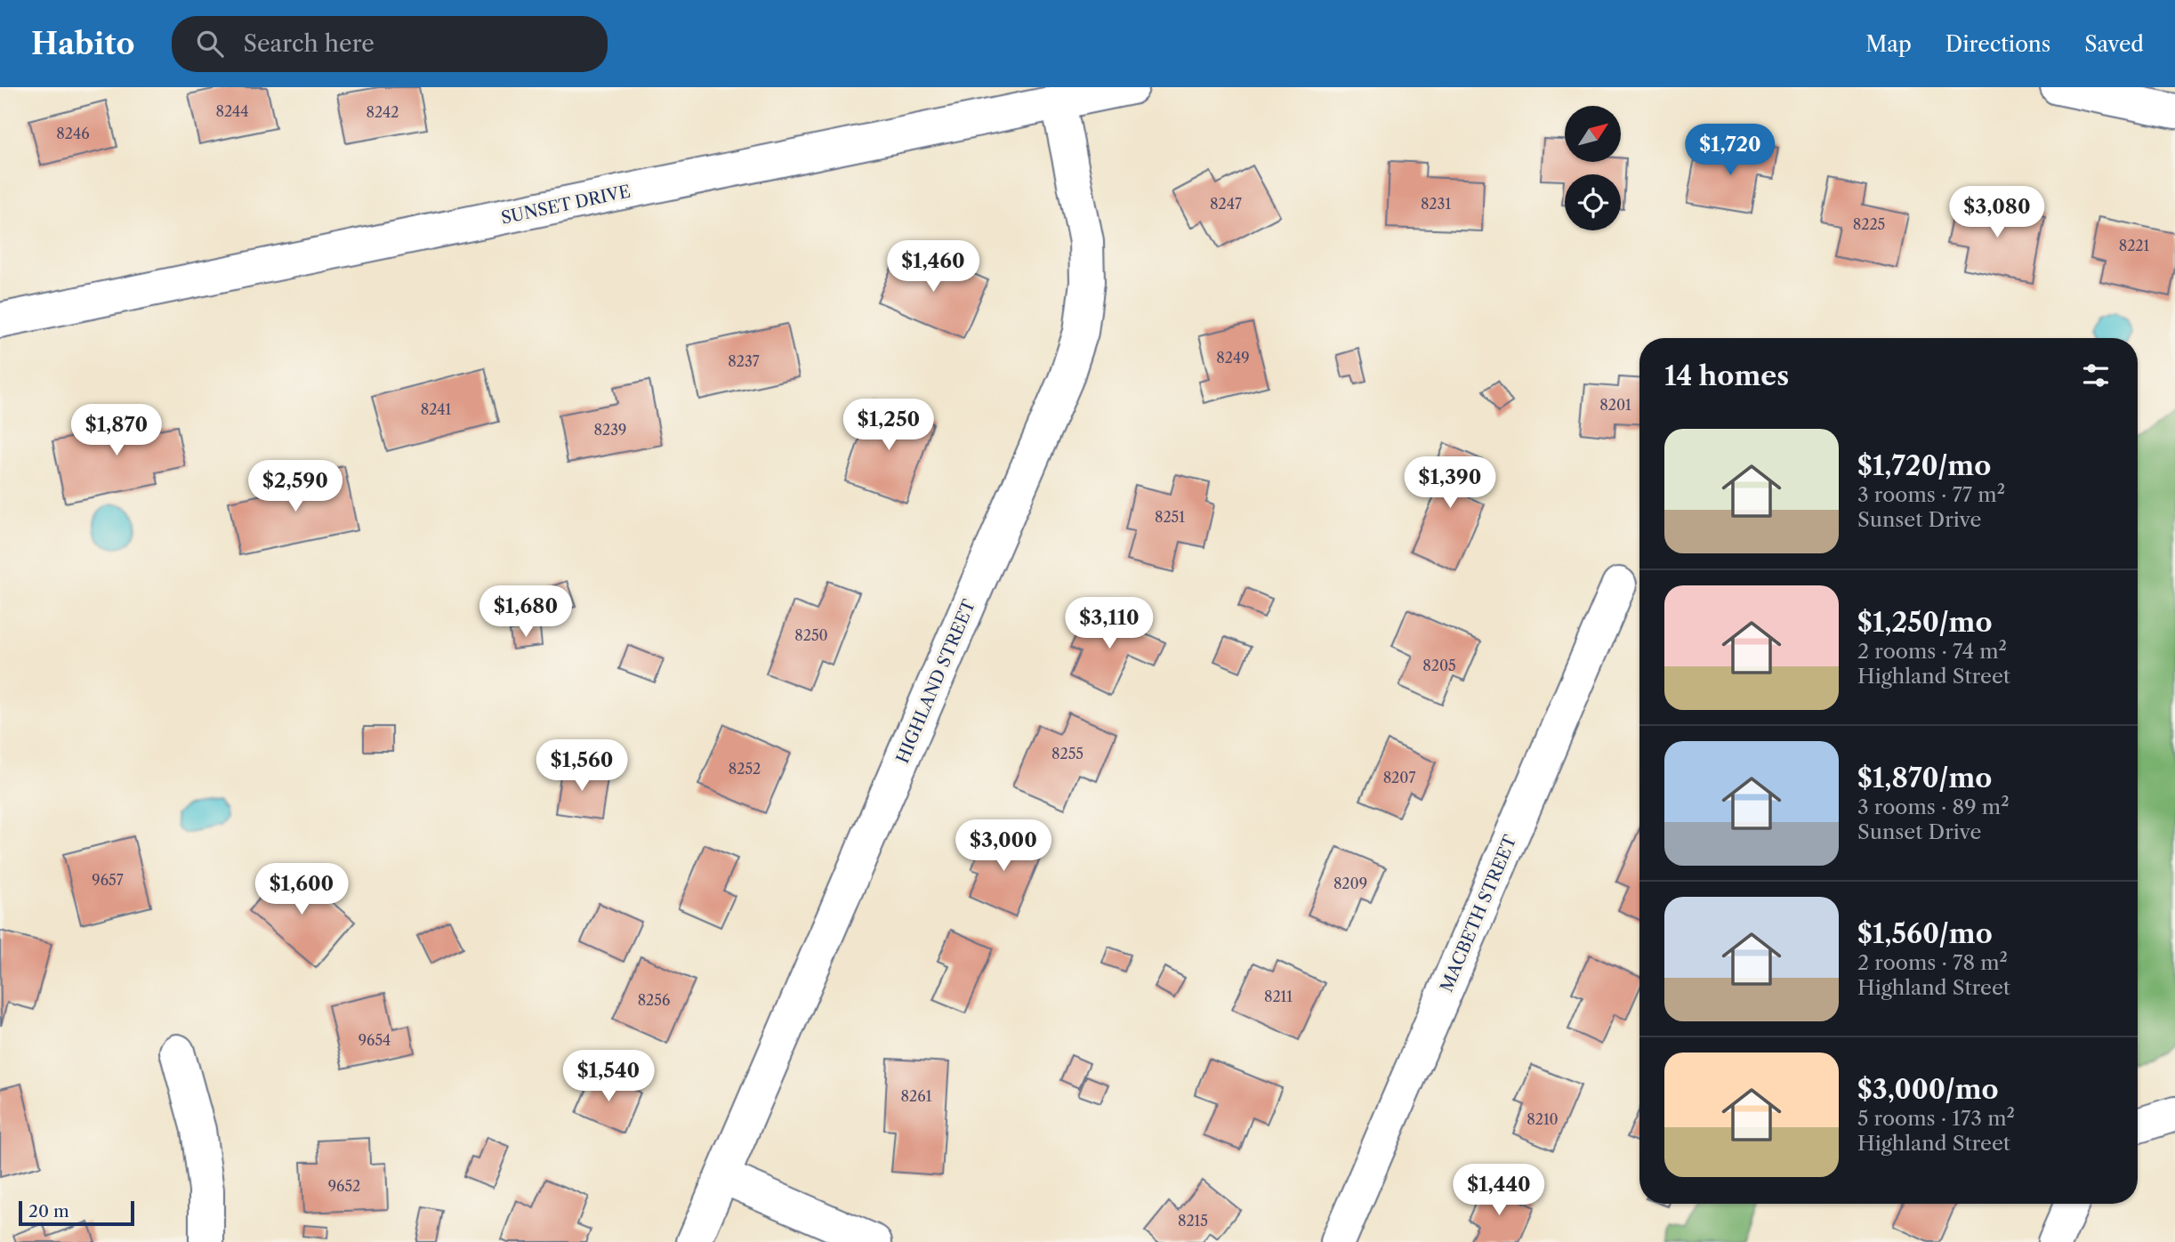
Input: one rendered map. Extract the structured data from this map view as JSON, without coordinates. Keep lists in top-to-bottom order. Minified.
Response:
{"streets":{"street":["SUNSET DRIVE","HIGHLAND STREET","MACBETH STREET"]},"crossings":[["SUNSET DRIVE","HIGHLAND STREET"]],"house_numbers":["8244","8242","8246","8247","8231","8225","8221","8249","8237","8201","8241","8239","8251","8250","8205","8255","8252","8207","9657","8209","8211","8256","9654","8261","8210","9652","8215"],"scale_bar":"20 m","north":"top right","page":{"header":"Habito","search":"Search here","nav":["Map","Directions","Saved"],"price":["$1,720","$3,080","$1,460","$1,250","$1,870","$1,390","$2,590","$1,680","$3,110","$1,560","$3,000","$1,600","$1,540","$1,440"],"heading":"14 homes","list":[{"name":"$1,720/mo","note":"3 rooms · 77 m² · Sunset Drive"},{"name":"$1,250/mo","note":"2 rooms · 74 m² · Highland Street"},{"name":"$1,870/mo","note":"3 rooms · 89 m² · Sunset Drive"},{"name":"$1,560/mo","note":"2 rooms · 78 m² · Highland Street"},{"name":"$3,000/mo","note":"5 rooms · 173 m² · Highland Street"}],"scale":"20 m"}}
